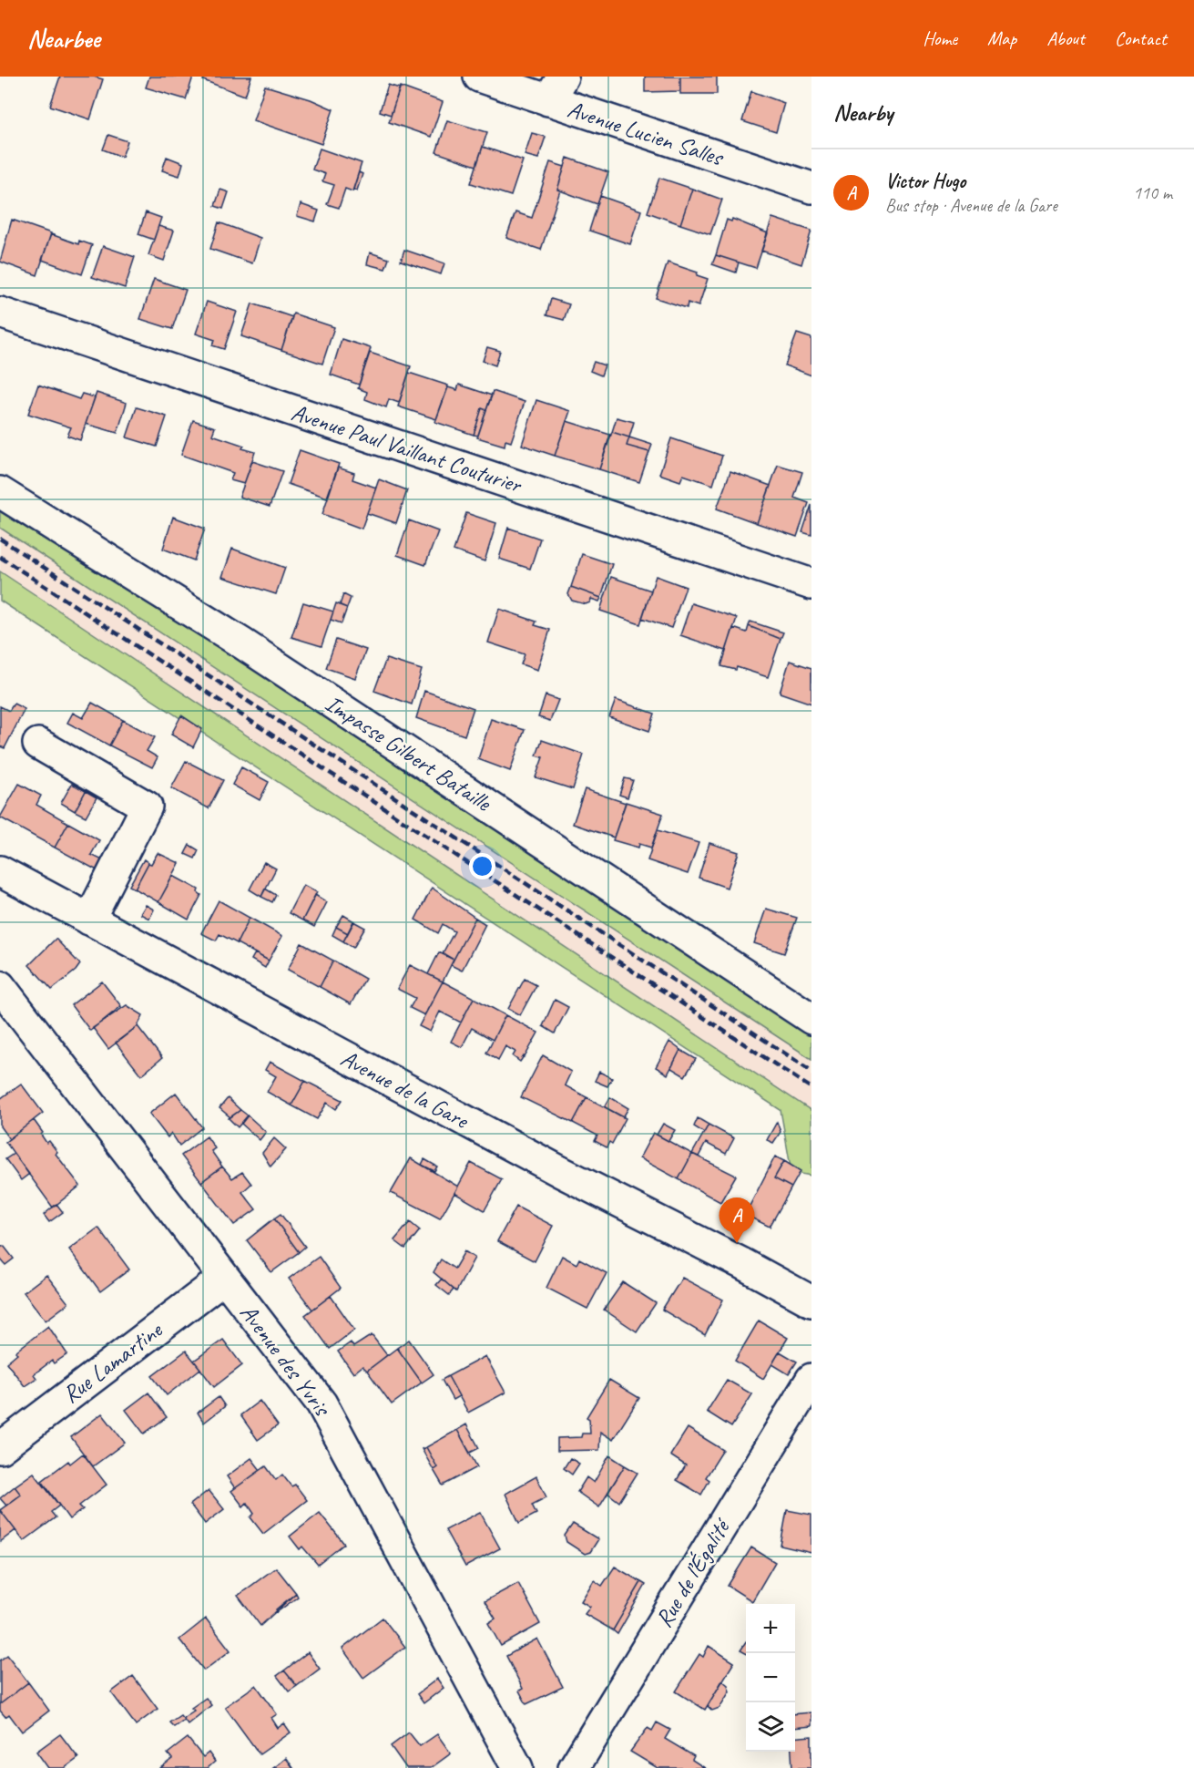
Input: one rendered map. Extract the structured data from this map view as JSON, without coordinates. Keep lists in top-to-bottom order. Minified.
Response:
{"streets":{"street":["Avenue Lucien Salles","Avenue Paul Vaillant Couturier","Impasse Gilbert Bataille","Avenue de la Gare","Avenue des Yvris","Rue Lamartine","Rue de l’Égalité"]},"crossings":[["Avenue des Yvris","Rue Lamartine"]],"page":{"header":"Nearbee","nav":["Home","Map","About","Contact"],"heading":"Nearby","list":[{"mark":"A","name":"Victor Hugo","note":"Bus stop · Avenue de la Gare","value":"110 m"}],"pins":"A","map_buttons":["+","−"]}}
